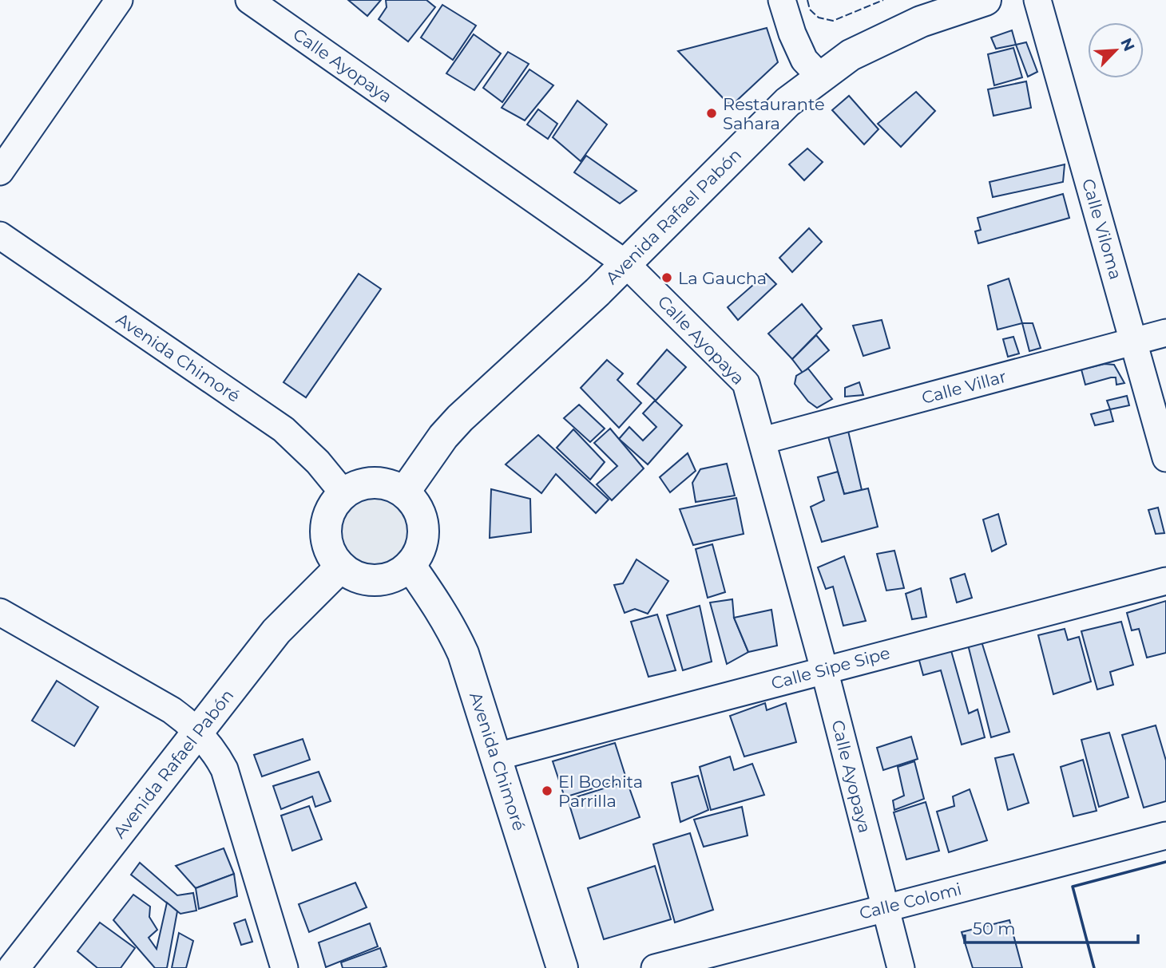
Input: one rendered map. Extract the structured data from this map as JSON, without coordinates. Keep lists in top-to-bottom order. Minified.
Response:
{"streets":{"highway":["Avenida Rafael Pabón","Avenida Chimoré"],"street":["Calle Ayopaya","Calle Viloma","Calle Villar","Calle Sipe Sipe","Calle Colomi"]},"crossings":[["Calle Ayopaya","Avenida Rafael Pabón"],["Calle Ayopaya","Calle Villar"],["Calle Ayopaya","Calle Sipe Sipe"],["Calle Ayopaya","Calle Colomi"],["Avenida Rafael Pabón","Avenida Chimoré"],["Calle Viloma","Calle Villar"],["Avenida Chimoré","Calle Sipe Sipe"]],"places":["Restaurante Sahara","La Gaucha","El Bochita Parrilla"],"scale_bar":"50 m","north":"top right"}
